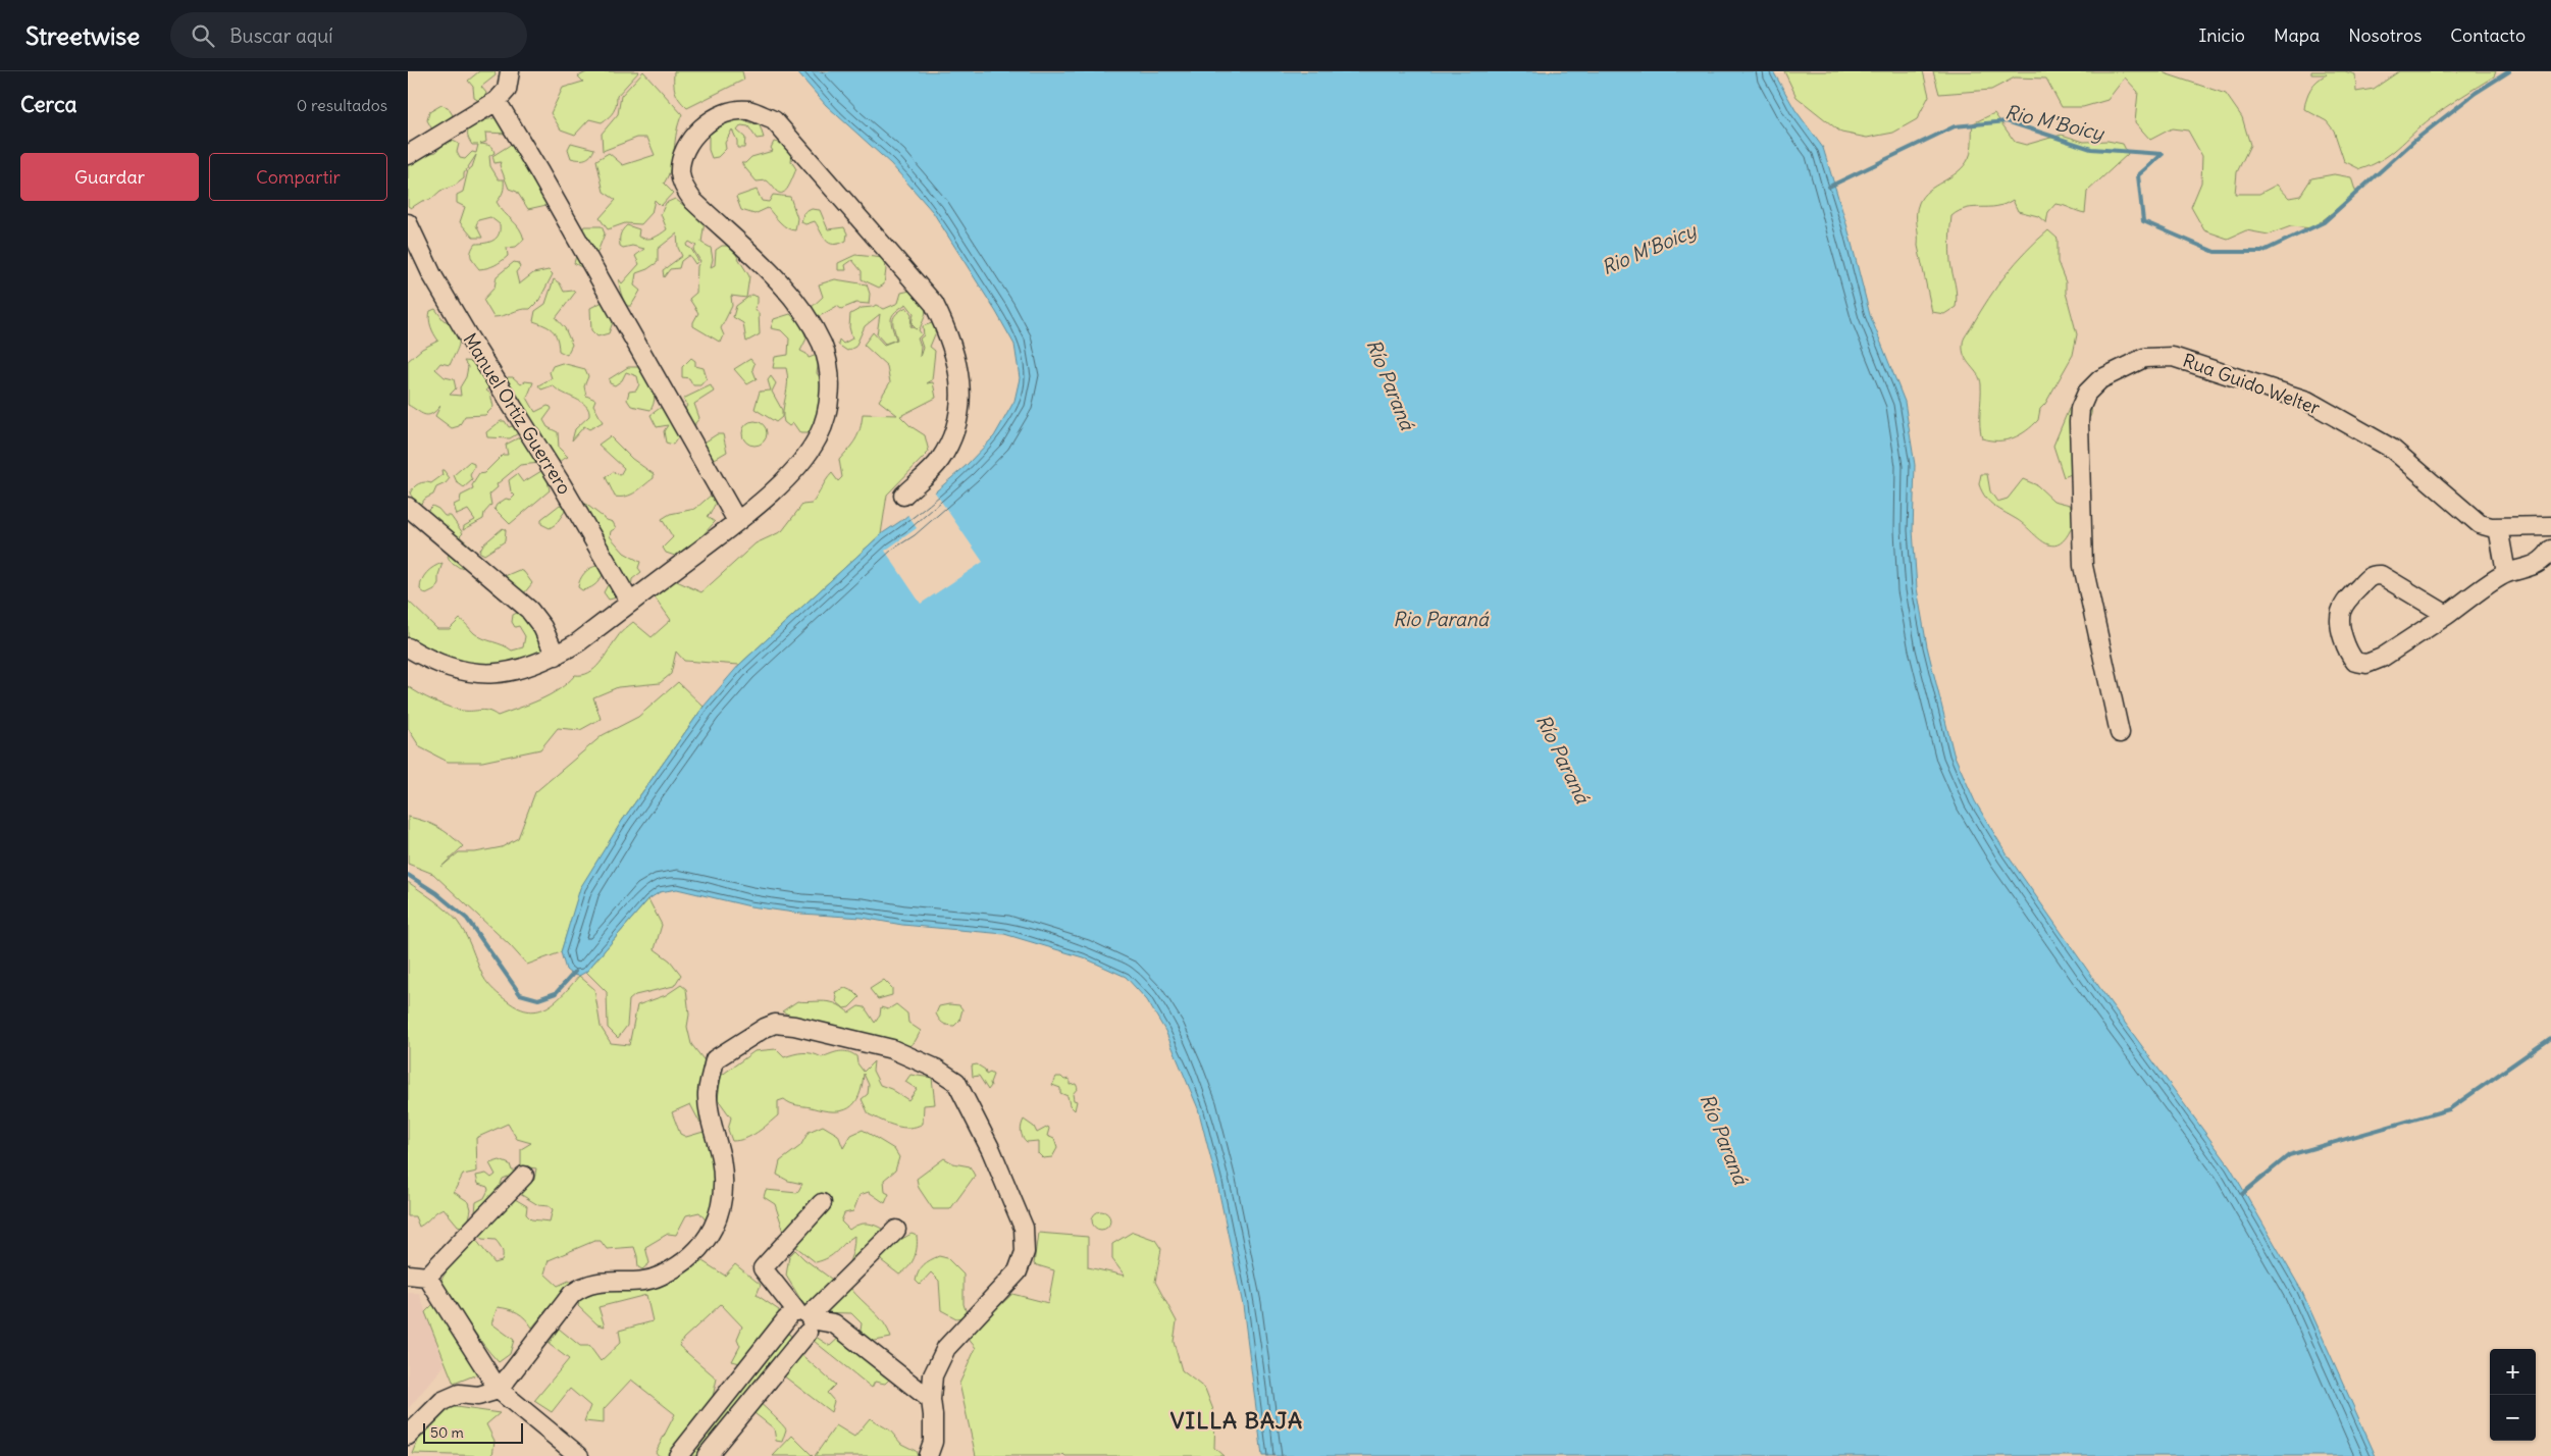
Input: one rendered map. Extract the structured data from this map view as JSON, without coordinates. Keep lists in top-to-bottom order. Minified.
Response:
{"streets":{"street":["Rua Guido Welter","Manuel Ortiz Guerrero"]},"districts":["VILLA BAJA"],"water":["Rio M'Boicy","Río Paraná","Rio Paraná"],"scale_bar":"50 m","page":{"header":"Streetwise","search":"Buscar aquí","nav":["Inicio","Mapa","Nosotros","Contacto"],"heading":["Cerca","0 resultados"],"buttons":["Guardar","Compartir"],"map_buttons":["+","−"],"scale":"50 m"}}
